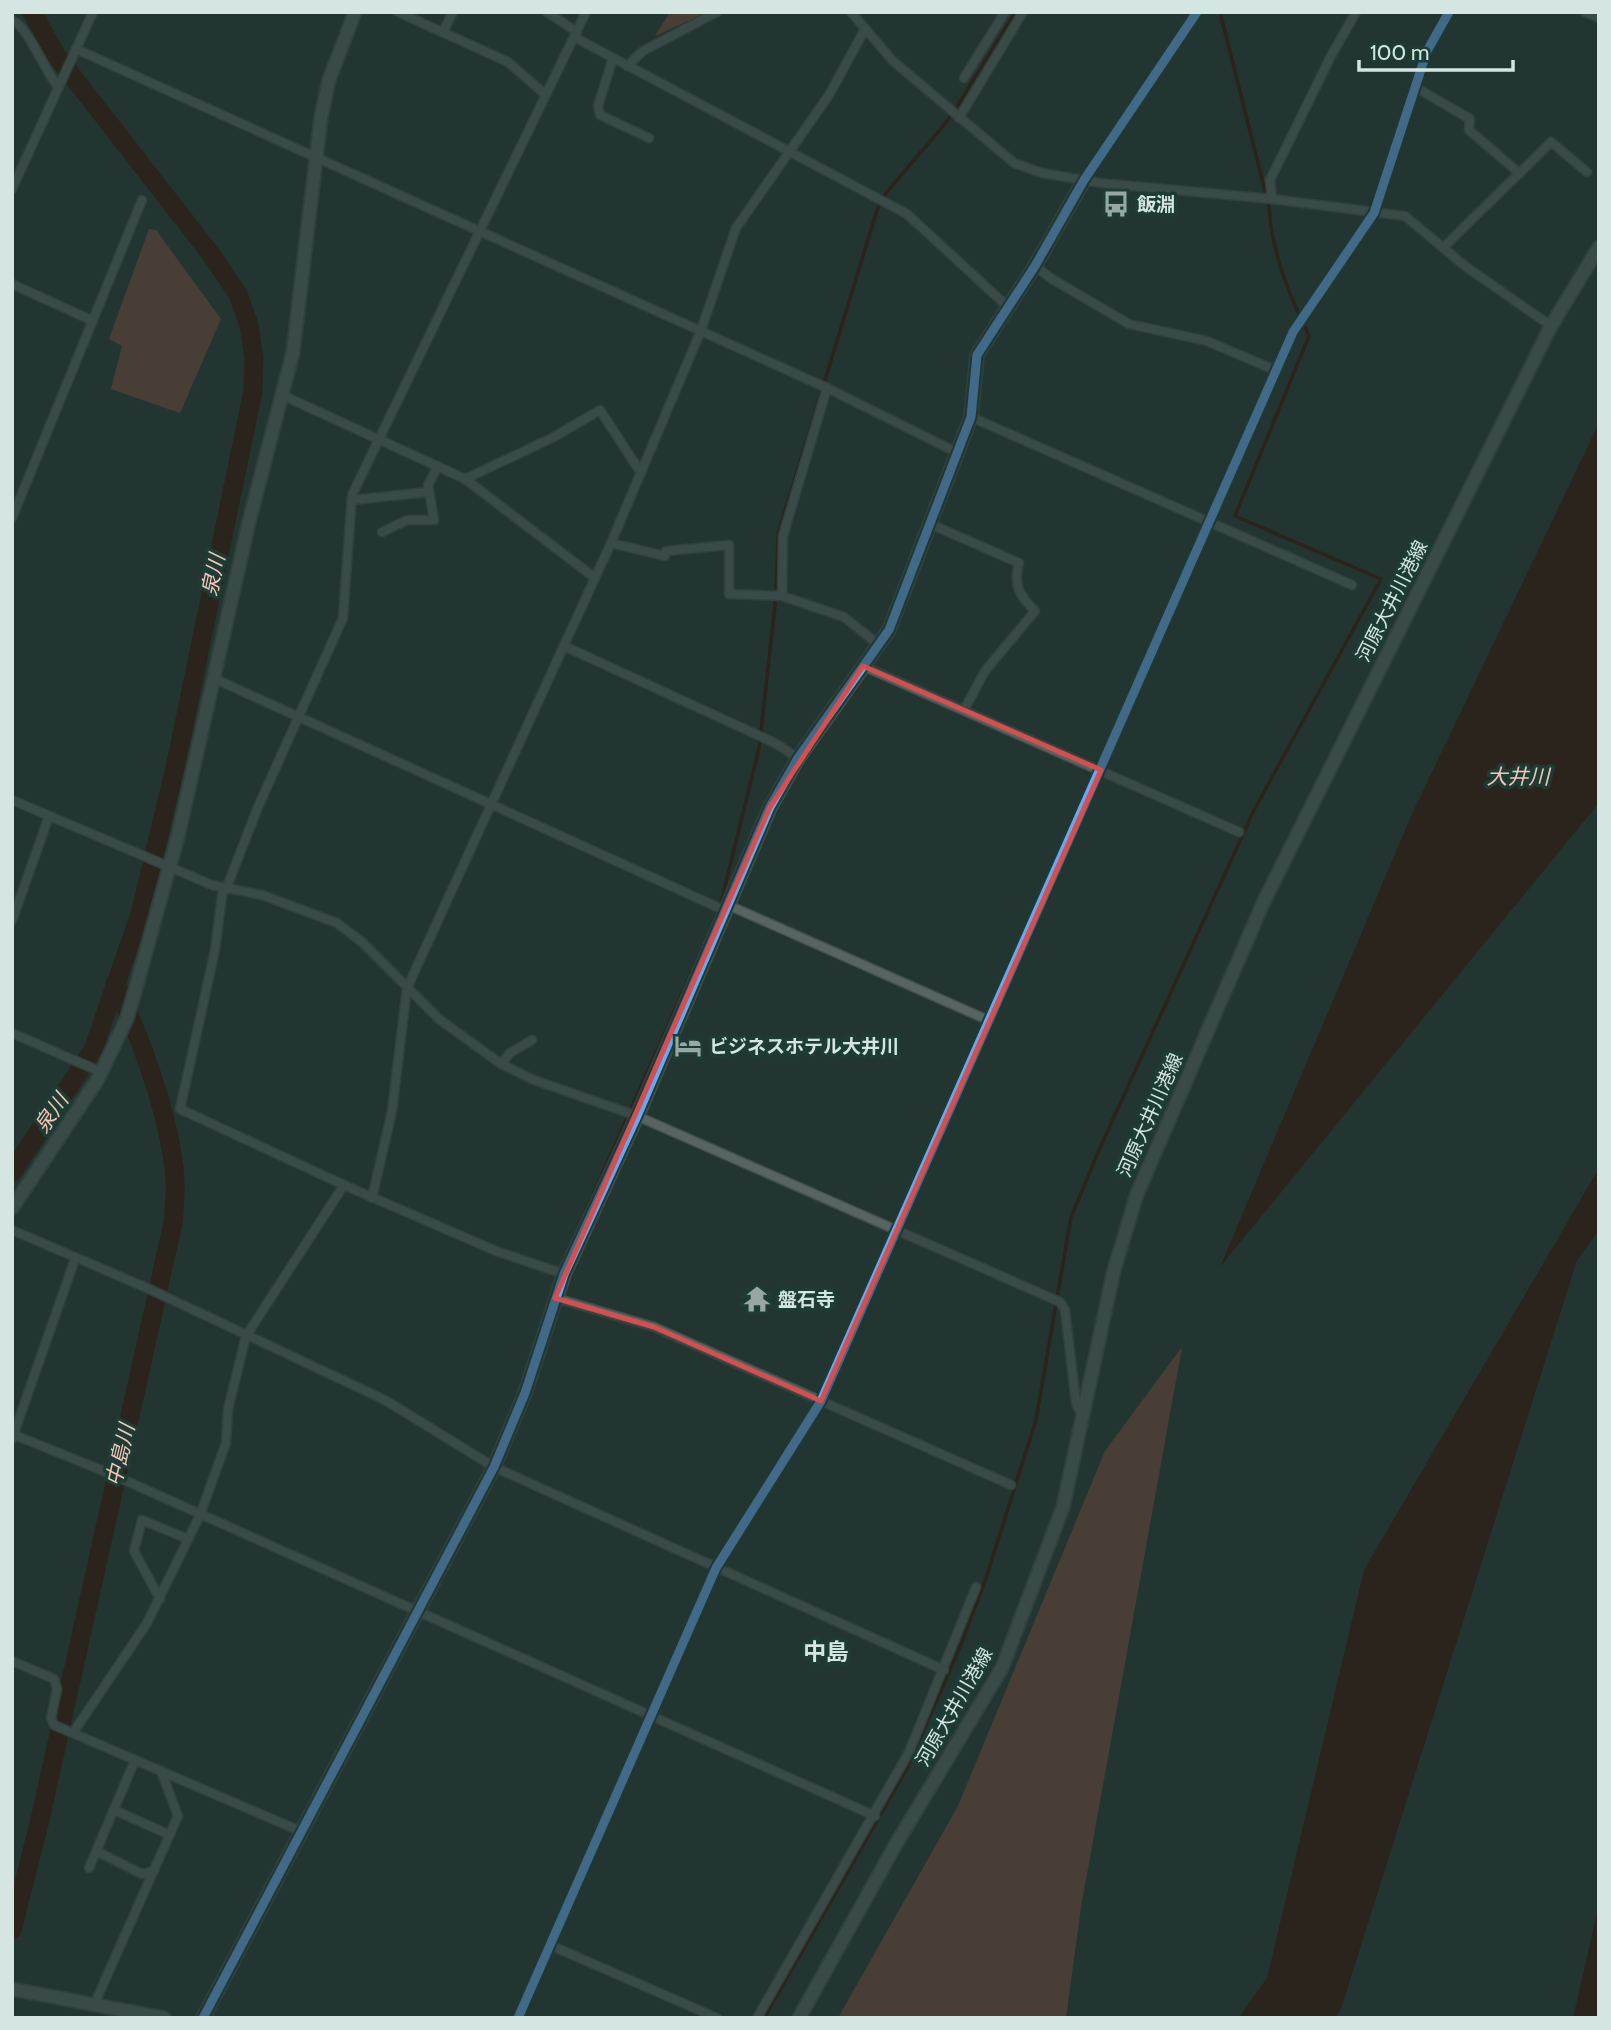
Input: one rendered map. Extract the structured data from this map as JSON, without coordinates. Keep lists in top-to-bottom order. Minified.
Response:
{"streets":{"street":["河原大井川港線"]},"districts":["中島"],"water":["泉川","大井川","中島川"],"places":{"bus stop":["飯淵"],"hotel":["ビジネスホテル大井川"],"temple":["盤石寺"]},"scale_bar":"100 m"}
